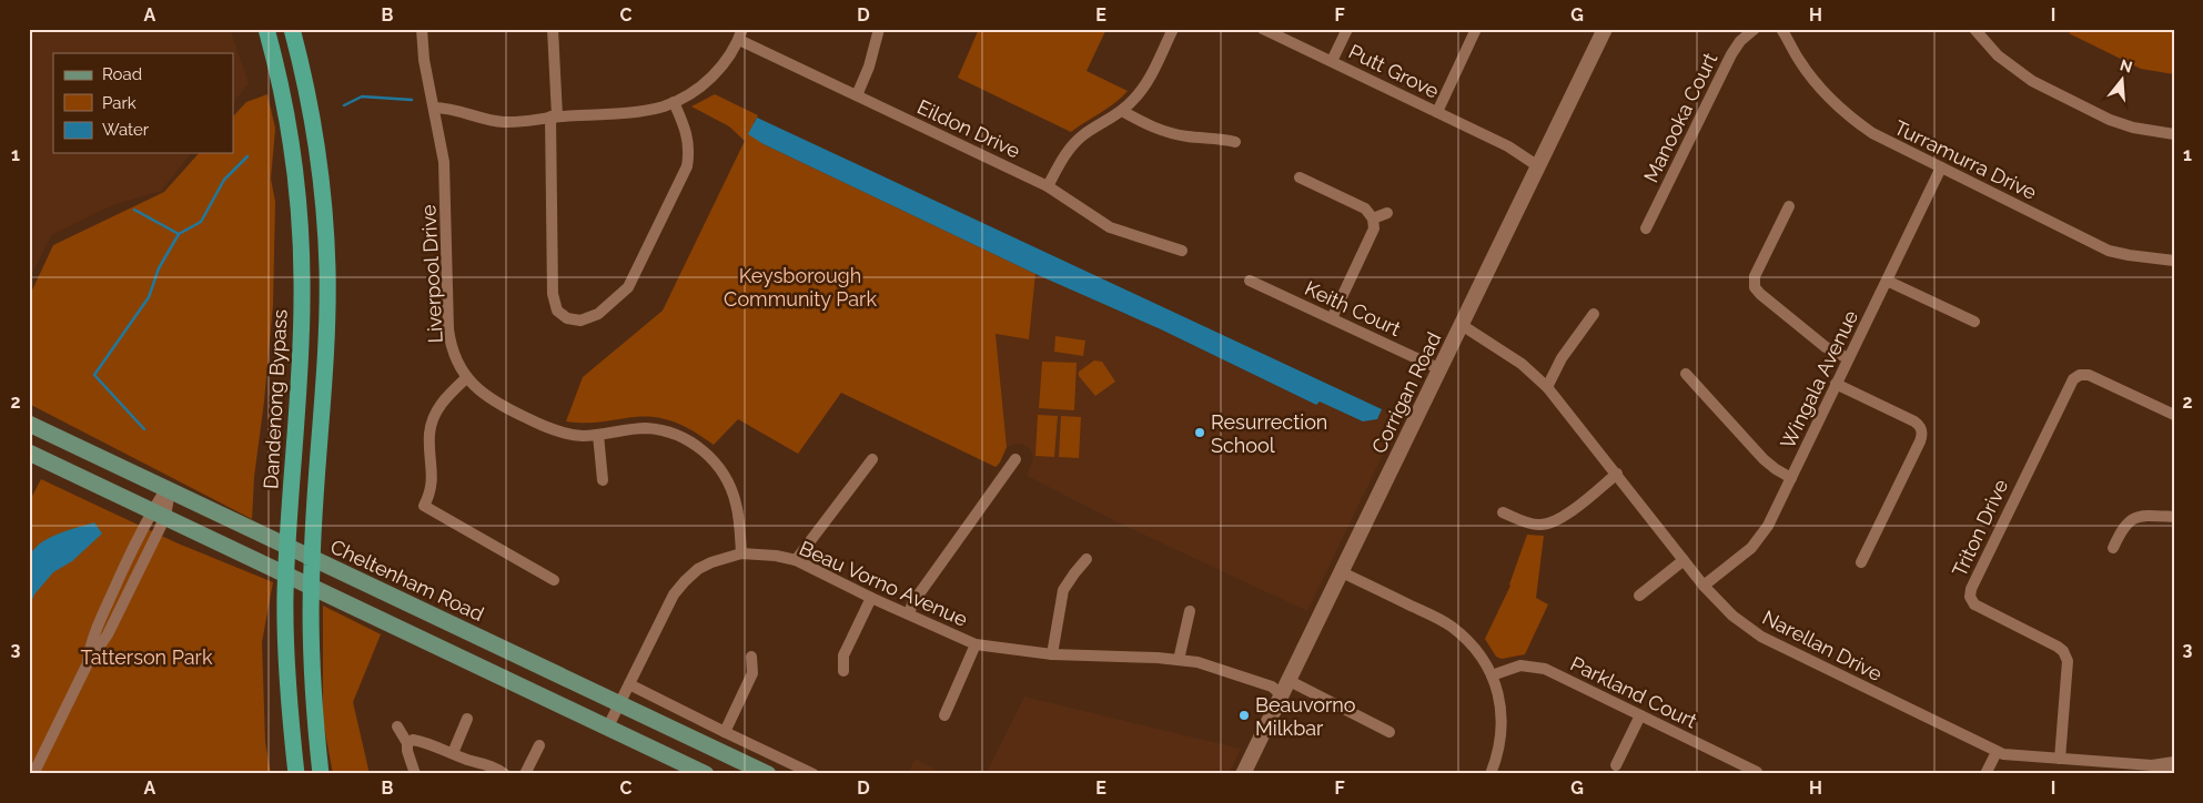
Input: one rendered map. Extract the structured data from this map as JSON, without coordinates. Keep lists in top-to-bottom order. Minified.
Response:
{"streets":{"highway":["Dandenong Bypass"],"main road":["Corrigan Road","Cheltenham Road"],"street":["Putt Grove","Manooka Court","Eildon Drive","Turramurra Drive","Liverpool Drive","Keith Court","Wingala Avenue","Triton Drive","Beau Vorno Avenue","Narellan Drive","Parkland Court"]},"crossings":[["Putt Grove","Corrigan Road"],["Turramurra Drive","Wingala Avenue"],["Liverpool Drive","Beau Vorno Avenue"],["Keith Court","Corrigan Road"],["Wingala Avenue","Narellan Drive"],["Corrigan Road","Beau Vorno Avenue"],["Corrigan Road","Narellan Drive"],["Triton Drive","Narellan Drive"],["Cheltenham Road","Beau Vorno Avenue"]],"parks":["Keysborough Community Park","Tatterson Park"],"places":["Resurrection School","Beauvorno Milkbar"],"legend":["Road","Park","Water"],"north":"top","grid":{"columns":["A","B","C","D","E","F","G","H","I"],"rows":["1","2","3"]}}
